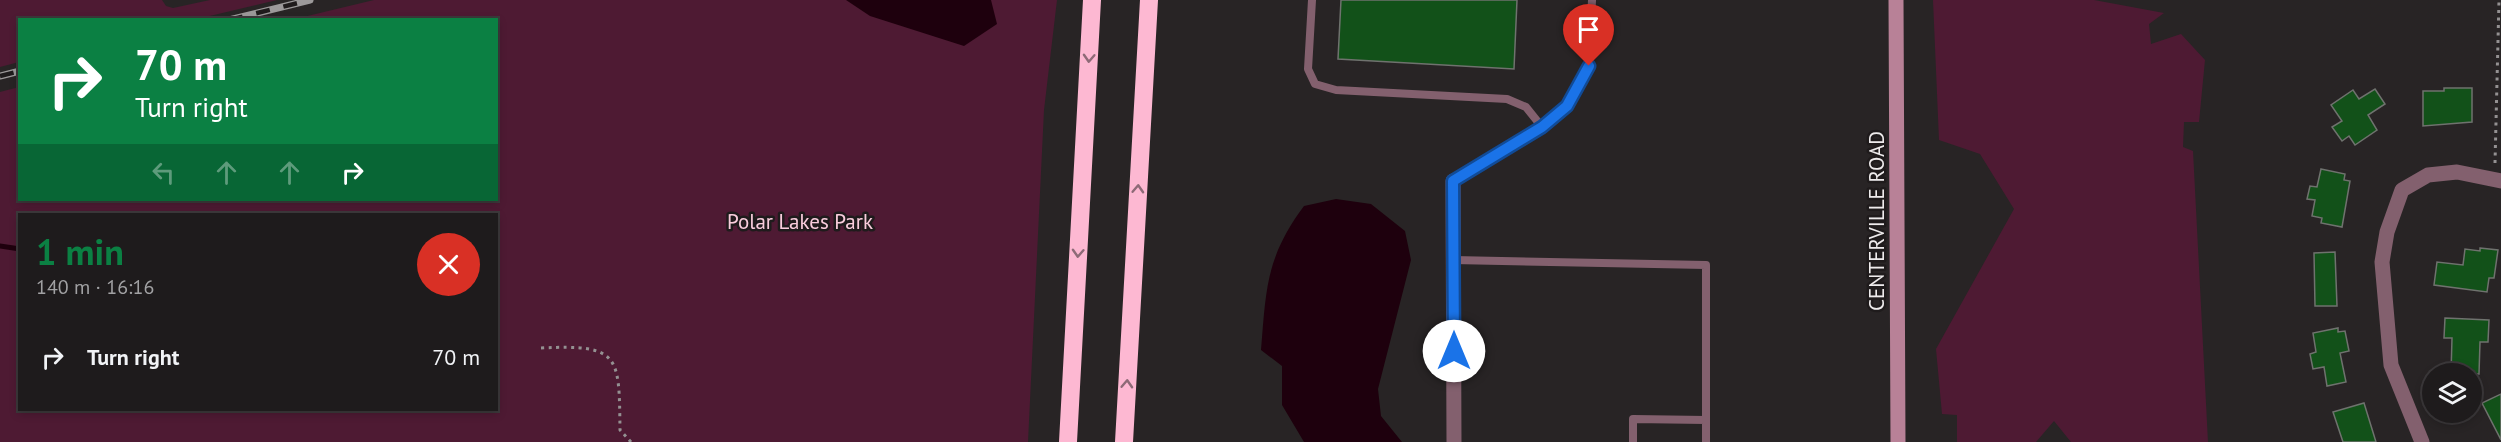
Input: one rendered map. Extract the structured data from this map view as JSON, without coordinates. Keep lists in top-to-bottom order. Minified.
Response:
{"streets":{"main road":["CENTERVILLE ROAD"]},"parks":["Polar Lakes Park"],"page":{"turn":["70 m","Turn right"],"heading":["1 min","140 m · 16:16"],"list":[{"name":"Turn right","value":"70 m"}]}}
